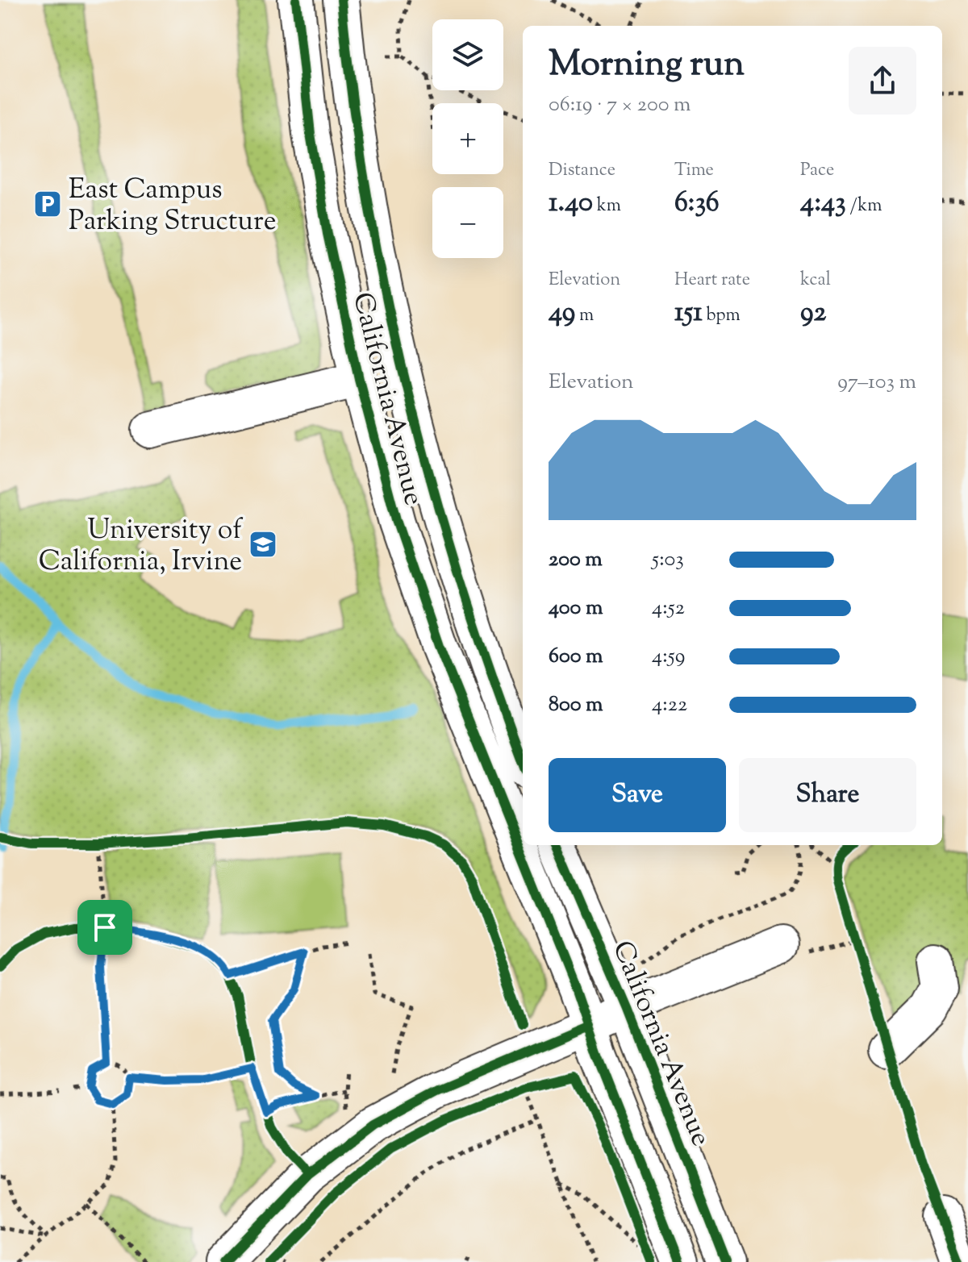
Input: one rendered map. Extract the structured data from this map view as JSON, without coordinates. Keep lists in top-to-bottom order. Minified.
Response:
{"streets":{"main road":["California Avenue"]},"places":{"parking":["East Campus Parking Structure"],"school or university":["University of California, Irvine"]},"page":{"map_buttons":["+","−"],"heading":["Morning run","06:19 · 7 × 200 m"],"stats":[["Distance","1.40 km"],["Time","6:36"],["Pace","4:43 /km"],["Elevation","49 m"],["Heart rate","151 bpm"],["kcal","92"]],"chart":["Elevation","97–103 m"],"list":[{"name":"200 m","note":"5:03"},{"name":"400 m","note":"4:52"},{"name":"600 m","note":"4:59"},{"name":"800 m","note":"4:22"}],"buttons":["Save","Share"]}}
